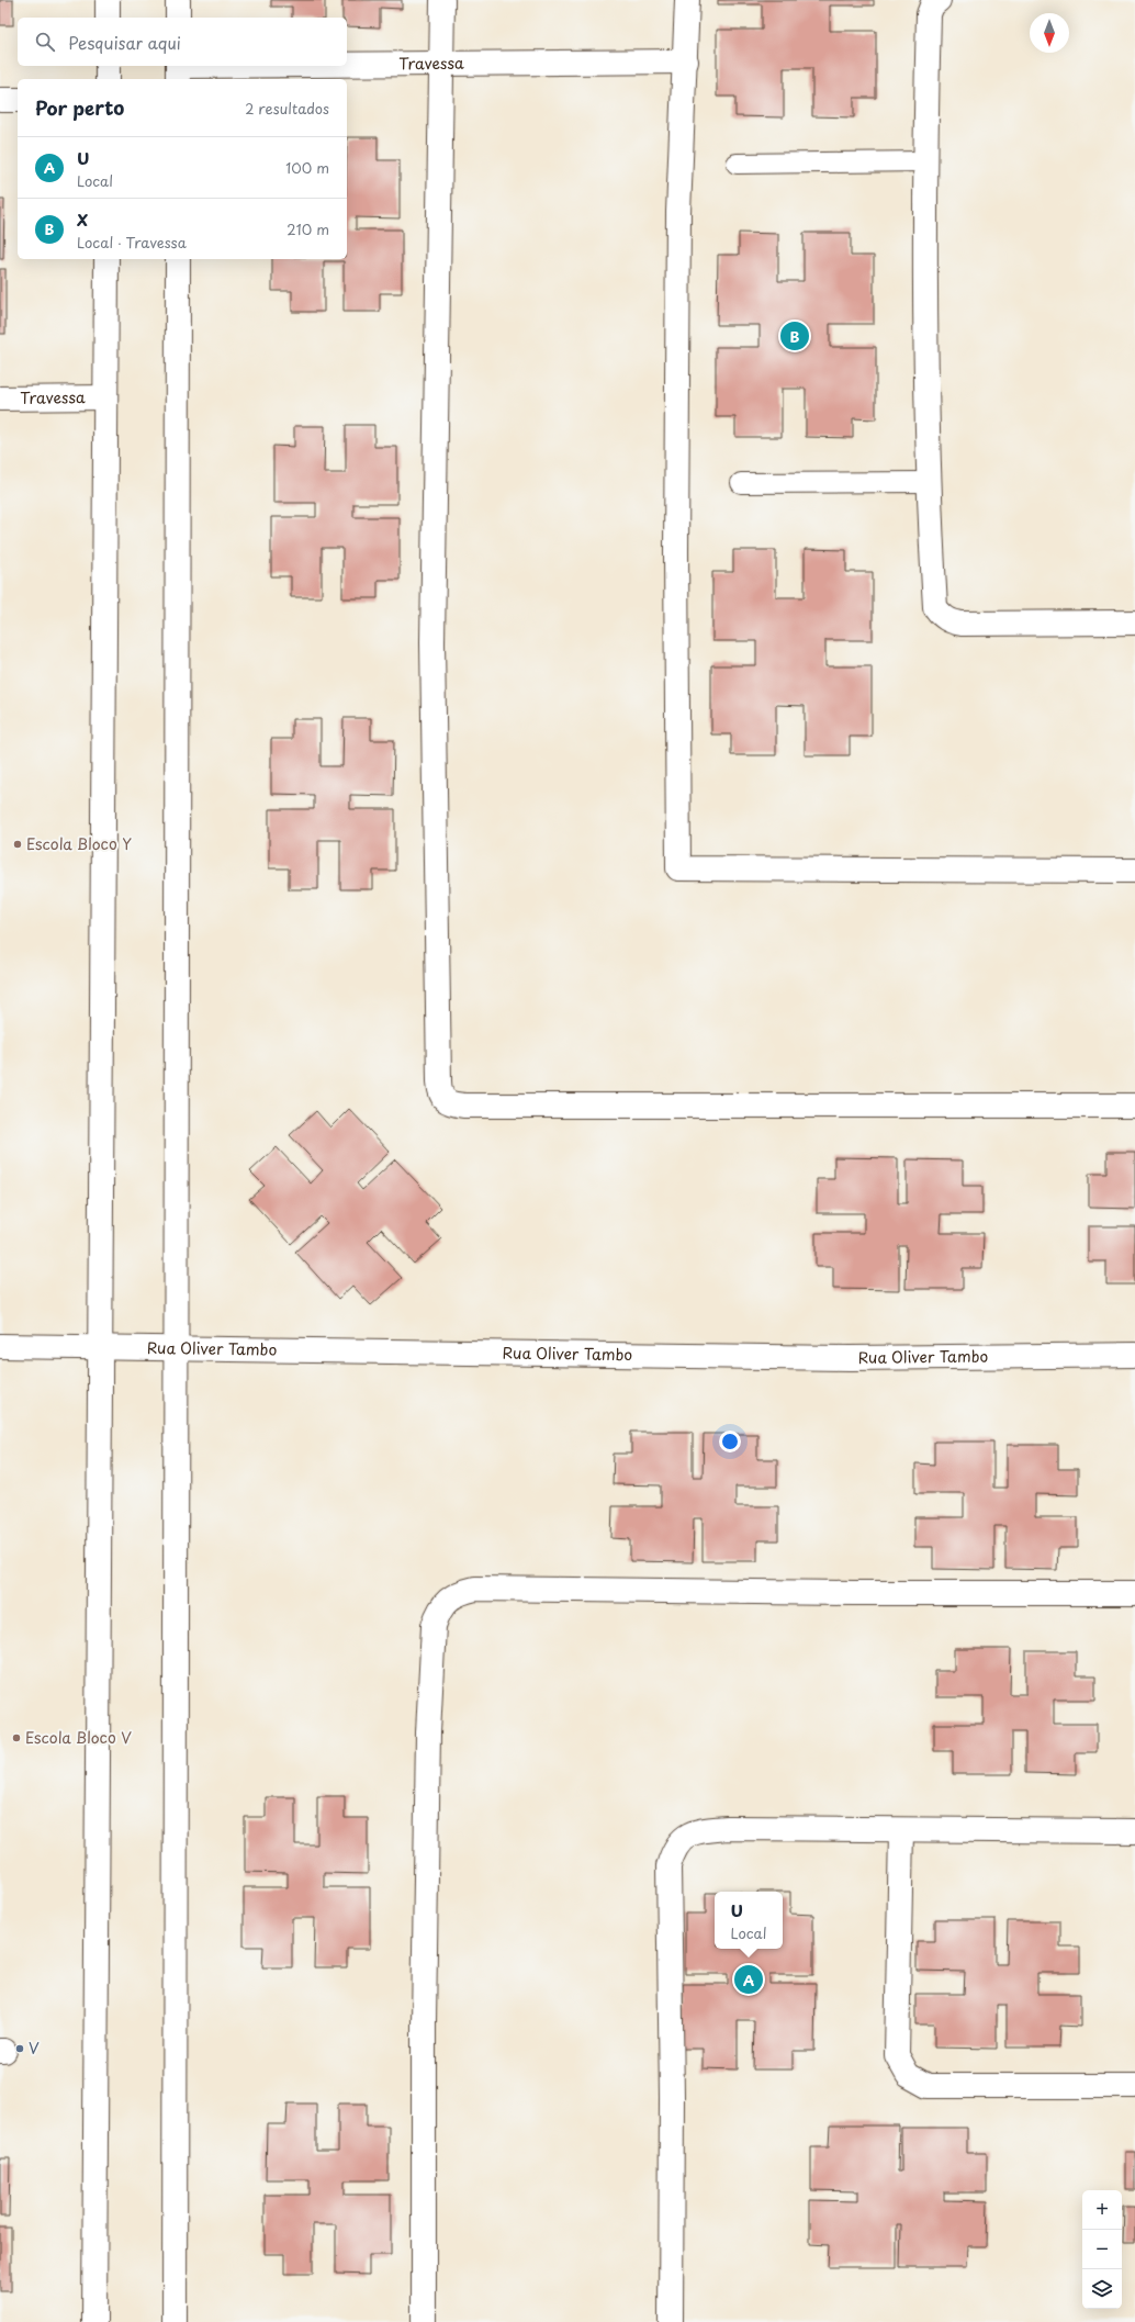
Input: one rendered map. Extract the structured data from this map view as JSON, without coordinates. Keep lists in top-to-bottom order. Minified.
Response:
{"streets":{"street":["Travessa","Rua Oliver Tambo"]},"places":["Escola Bloco Y","Escola Bloco V","V"],"north":"bottom","page":{"search":"Pesquisar aqui","heading":["Por perto","2 resultados"],"list":[{"mark":"A","name":"U","note":"Local","value":"100 m"},{"mark":"B","name":"X","note":"Local · Travessa","value":"210 m"}],"pins":["B","A"],"popup":["U","Local"],"map_buttons":["+","−"]}}
